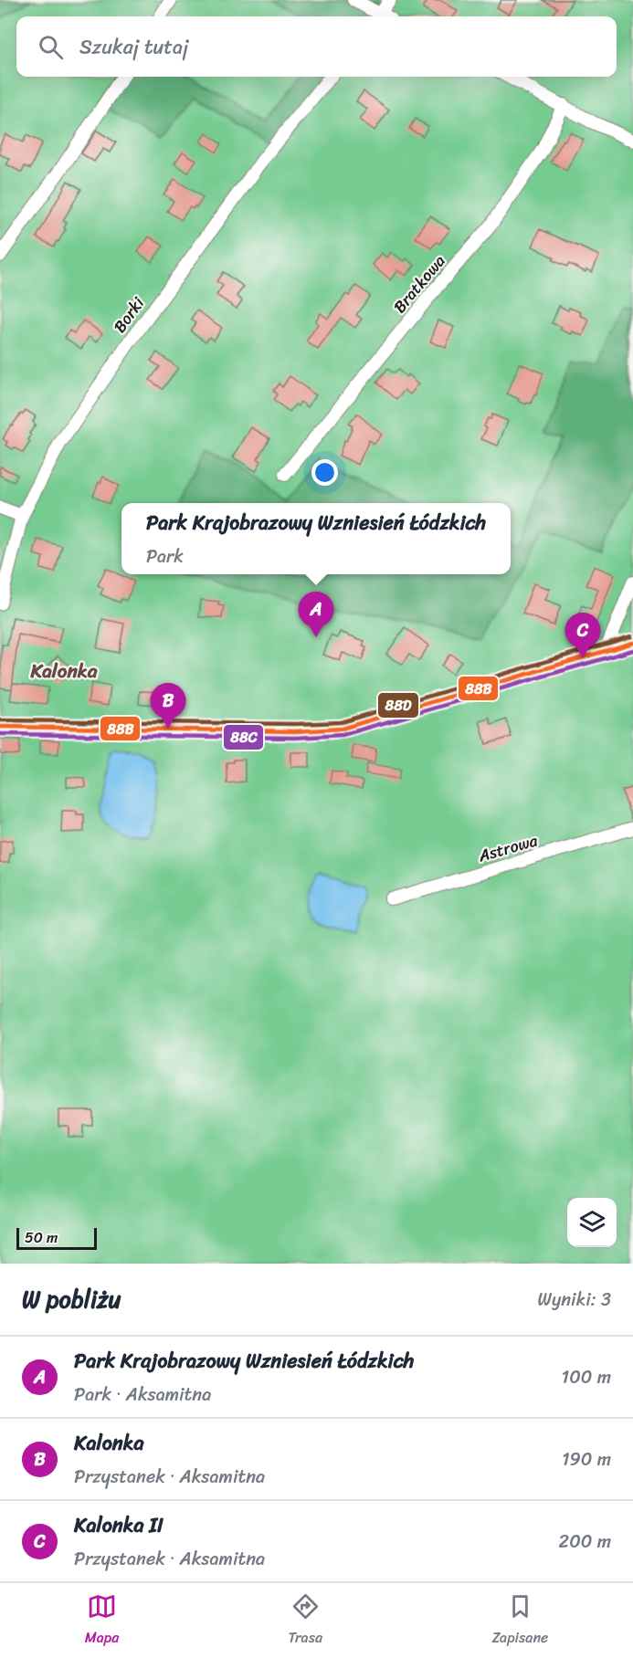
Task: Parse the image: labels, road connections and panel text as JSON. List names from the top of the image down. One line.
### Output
{"streets":{"street":["Bratkowa","Borki","Astrowa"]},"districts":["Kalonka"],"lines":["transit line 88D","transit line 88B","transit line 88C"],"scale_bar":"50 m","page":{"search":"Szukaj tutaj","popup":["Park Krajobrazowy Wzniesień Łódzkich","Park"],"pins":["A","C","B"],"scale":"50 m","heading":["W pobliżu","Wyniki: 3"],"list":[{"mark":"A","name":"Park Krajobrazowy Wzniesień Łódzkich","note":"Park · Aksamitna","value":"100 m"},{"mark":"B","name":"Kalonka","note":"Przystanek · Aksamitna","value":"190 m"},{"mark":"C","name":"Kalonka II","note":"Przystanek · Aksamitna","value":"200 m"}],"nav":["Mapa","Trasa","Zapisane"]}}
